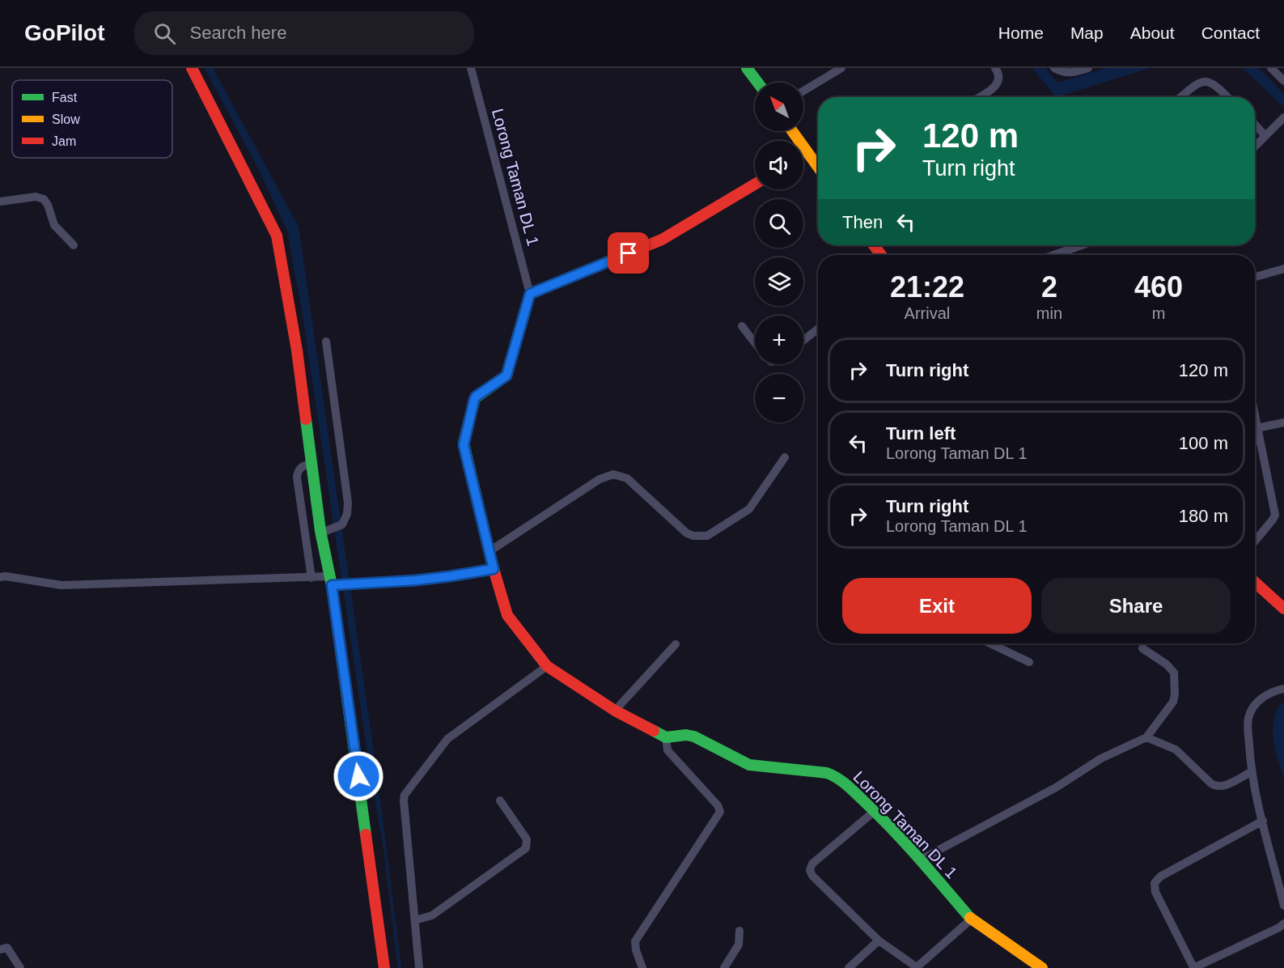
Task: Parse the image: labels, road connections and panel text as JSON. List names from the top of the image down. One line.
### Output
{"streets":{"street":["Lorong Taman DL 1"]},"legend":["Fast","Slow","Jam"],"north":"top left","page":{"header":"GoPilot","search":"Search here","nav":["Home","Map","About","Contact"],"map_buttons":["+","−"],"turn":["120 m","Turn right"],"then":"Then","eta":["21:22","Arrival","2","min","460","m"],"list":[{"name":"Turn right","value":"120 m"},{"name":"Turn left","note":"Lorong Taman DL 1","value":"100 m"},{"name":"Turn right","note":"Lorong Taman DL 1","value":"180 m"}],"buttons":["Exit","Share"]}}
